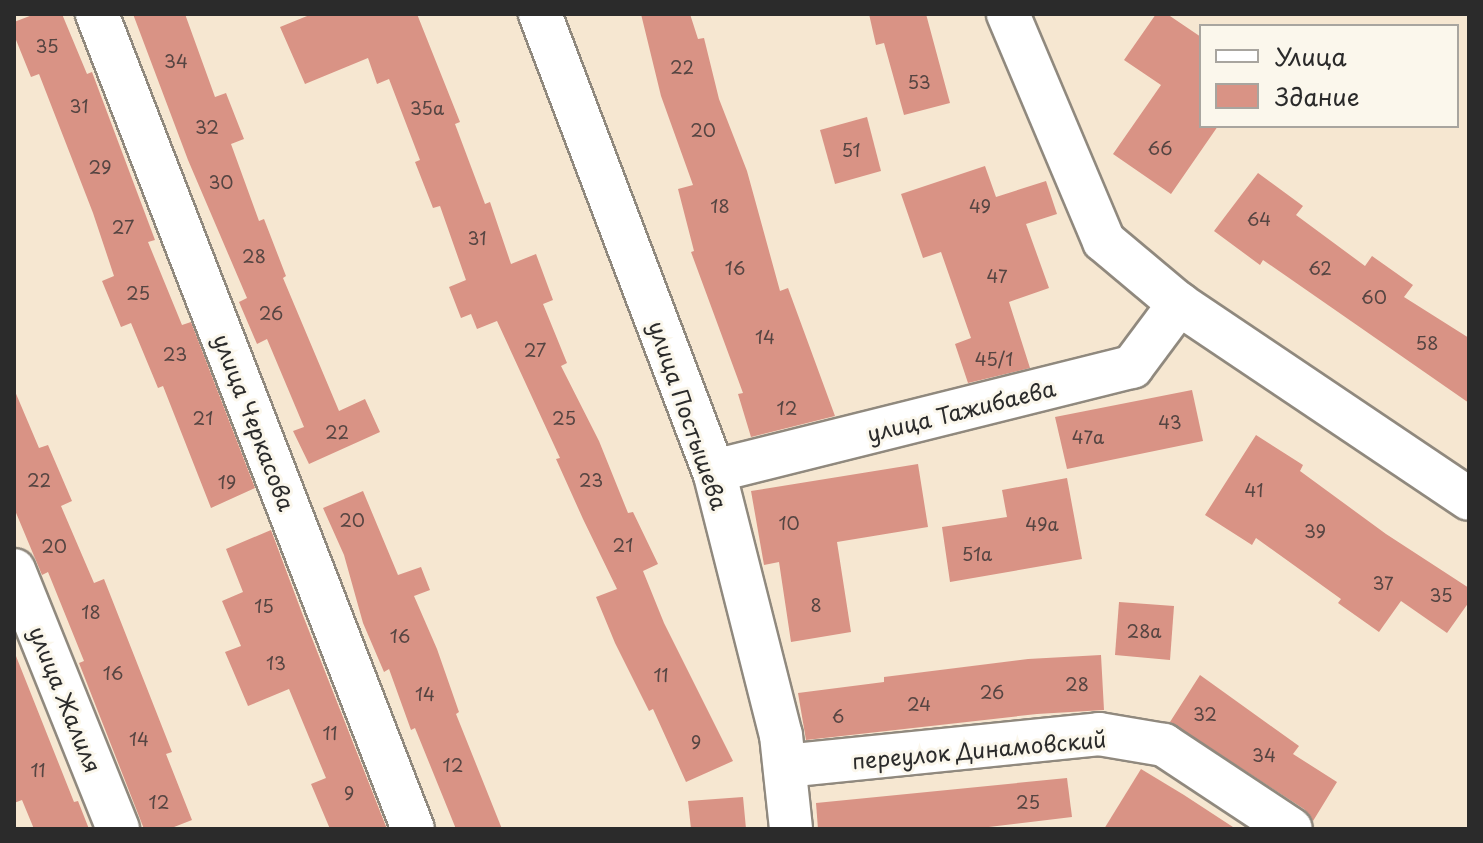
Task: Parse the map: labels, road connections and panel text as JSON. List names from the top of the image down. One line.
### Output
{"streets":{"street":["улица Тажибаева","улица Постышева","улица Черкасова","улица Жалиля","переулок Динамовский"]},"crossings":[["улица Тажибаева","улица Постышева"],["улица Постышева","переулок Динамовский"]],"house_numbers":["35","34","22","53","31","35а","32","20","66","51","29","30","18","49","64","27","31","28","16","62","47","25","60","26","14","58","27","23","45/1","12","21","25","43","22","47а","22","23","19","41","20","10","49а","39","21","20","51а","37","35","8","15","18","28а","16","13","16","11","28","26","14","24","32","6","11","14","9","34","12","11","9","12","25"],"legend":["Улица","Здание"]}
